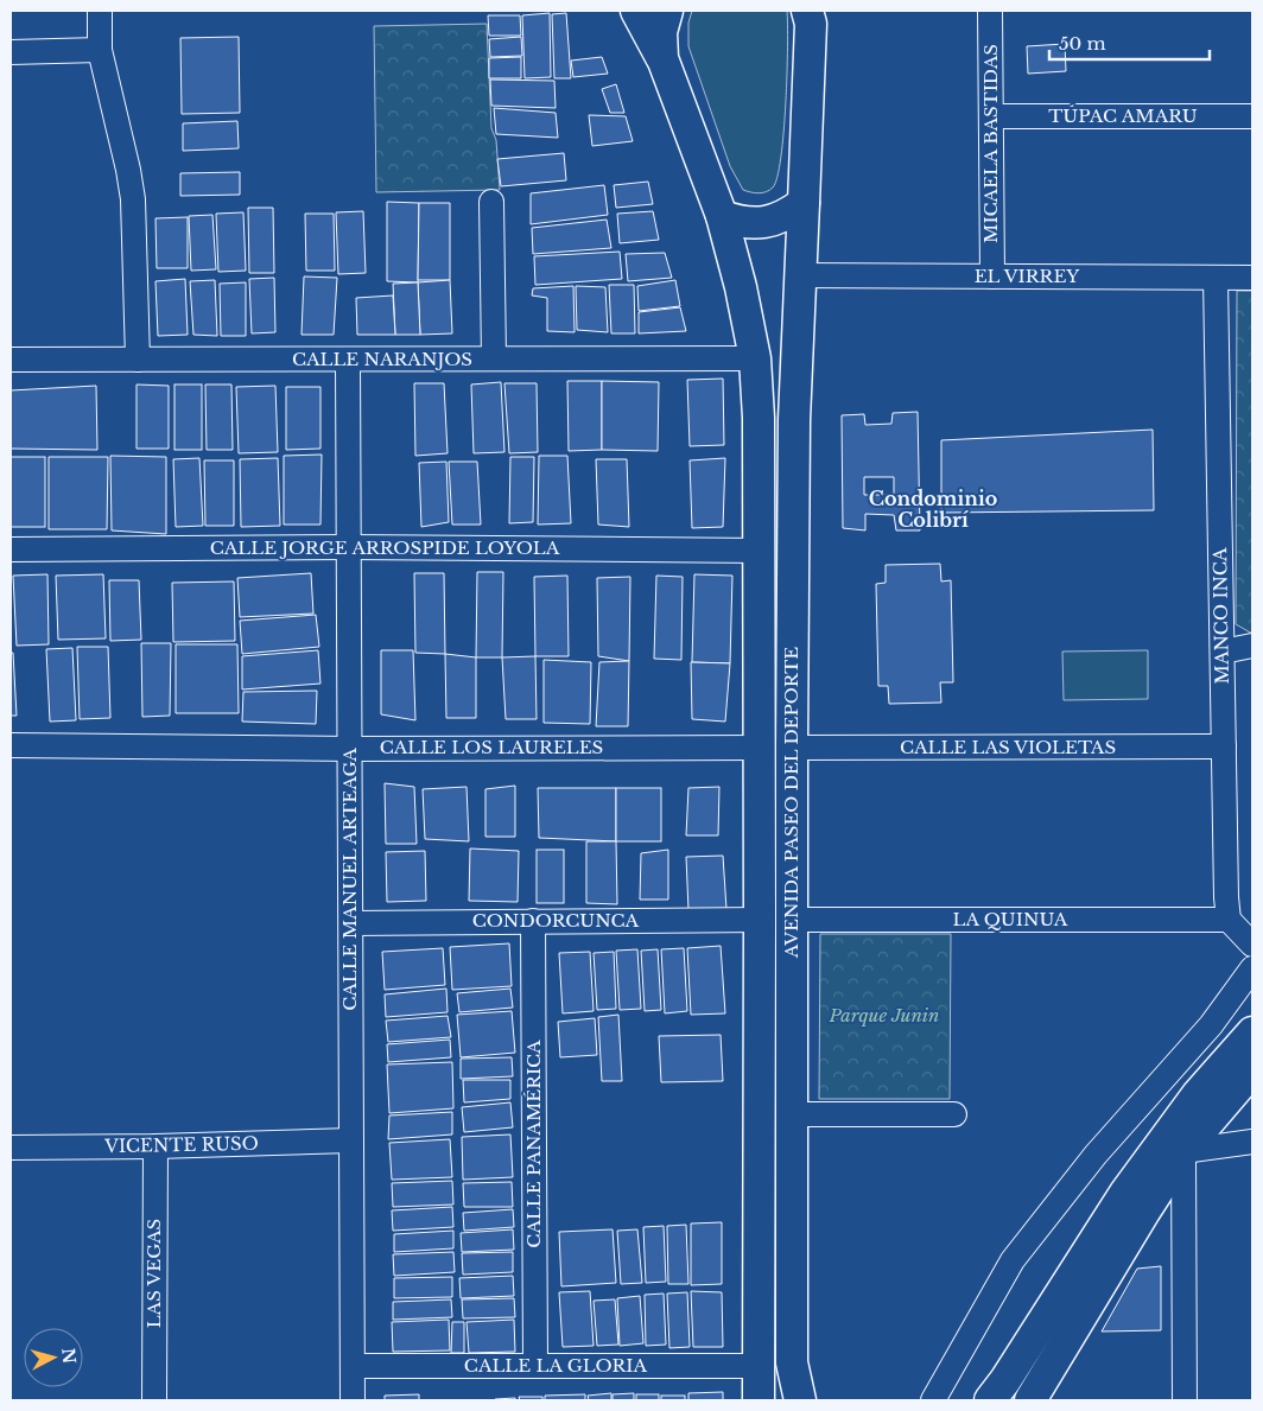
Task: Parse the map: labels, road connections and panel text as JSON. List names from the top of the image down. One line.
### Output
{"streets":{"main road":["AVENIDA PASEO DEL DEPORTE"],"street":["TÚPAC AMARU","MICAELA BASTIDAS","EL VIRREY","CALLE NARANJOS","CALLE JORGE ARROSPIDE LOYOLA","MANCO INCA","CALLE LOS LAURELES","CALLE LAS VIOLETAS","CALLE MANUEL ARTEAGA","LA QUINUA","CONDORCUNCA","CALLE PANAMÉRICA","VICENTE RUSO","LAS VEGAS","CALLE LA GLORIA"]},"crossings":[["TÚPAC AMARU","MICAELA BASTIDAS"],["MICAELA BASTIDAS","EL VIRREY"],["EL VIRREY","MANCO INCA"],["EL VIRREY","AVENIDA PASEO DEL DEPORTE"],["CALLE NARANJOS","AVENIDA PASEO DEL DEPORTE"],["CALLE NARANJOS","CALLE MANUEL ARTEAGA"],["CALLE JORGE ARROSPIDE LOYOLA","AVENIDA PASEO DEL DEPORTE"],["CALLE JORGE ARROSPIDE LOYOLA","CALLE MANUEL ARTEAGA"],["MANCO INCA","CALLE LAS VIOLETAS"],["MANCO INCA","LA QUINUA"],["CALLE LOS LAURELES","AVENIDA PASEO DEL DEPORTE"],["CALLE LOS LAURELES","CALLE MANUEL ARTEAGA"],["CALLE LAS VIOLETAS","AVENIDA PASEO DEL DEPORTE"],["AVENIDA PASEO DEL DEPORTE","LA QUINUA"],["AVENIDA PASEO DEL DEPORTE","CONDORCUNCA"],["AVENIDA PASEO DEL DEPORTE","CALLE LA GLORIA"],["CALLE MANUEL ARTEAGA","CONDORCUNCA"],["CALLE MANUEL ARTEAGA","VICENTE RUSO"],["CALLE MANUEL ARTEAGA","CALLE LA GLORIA"],["CONDORCUNCA","CALLE PANAMÉRICA"],["CALLE PANAMÉRICA","CALLE LA GLORIA"],["VICENTE RUSO","LAS VEGAS"]],"districts":["Condominio Colibrí"],"parks":["Parque Junin"],"scale_bar":"50 m","north":"right"}
